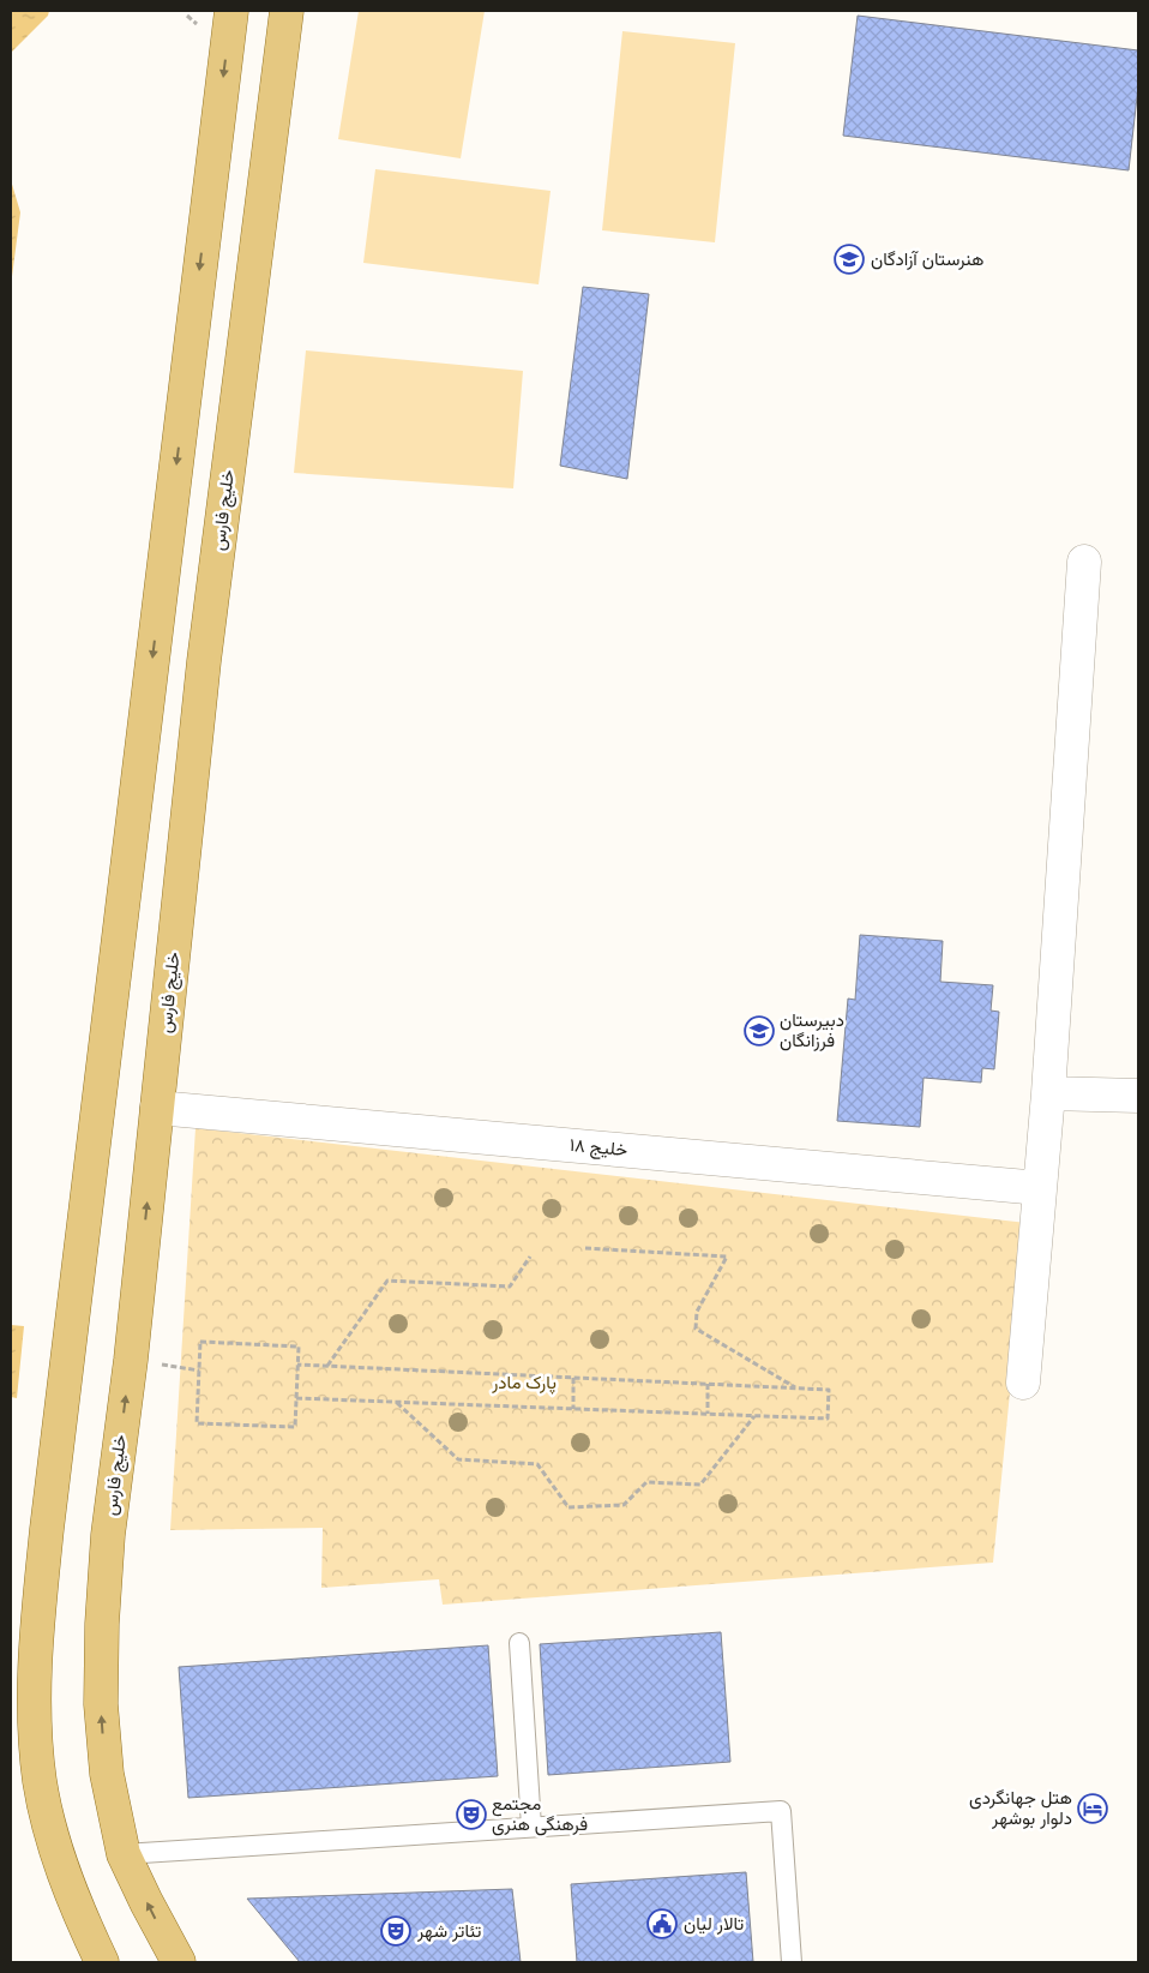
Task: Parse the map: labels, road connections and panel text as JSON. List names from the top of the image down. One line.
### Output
{"streets":{"main road":["خلیج فارس"],"street":["خلیج ۱۸"]},"crossings":[["خلیج فارس","خلیج ۱۸"]],"parks":["پارک مادر"],"places":{"school or university":["هنرستان آزادگان","دبیرستان فرزانگان"],"hotel":["هتل جهانگردی دلوار بوشهر"],"theatre":["مجتمع فرهنگی هنری","تئاتر شهر"],"public building":["تالار لیان"]}}
